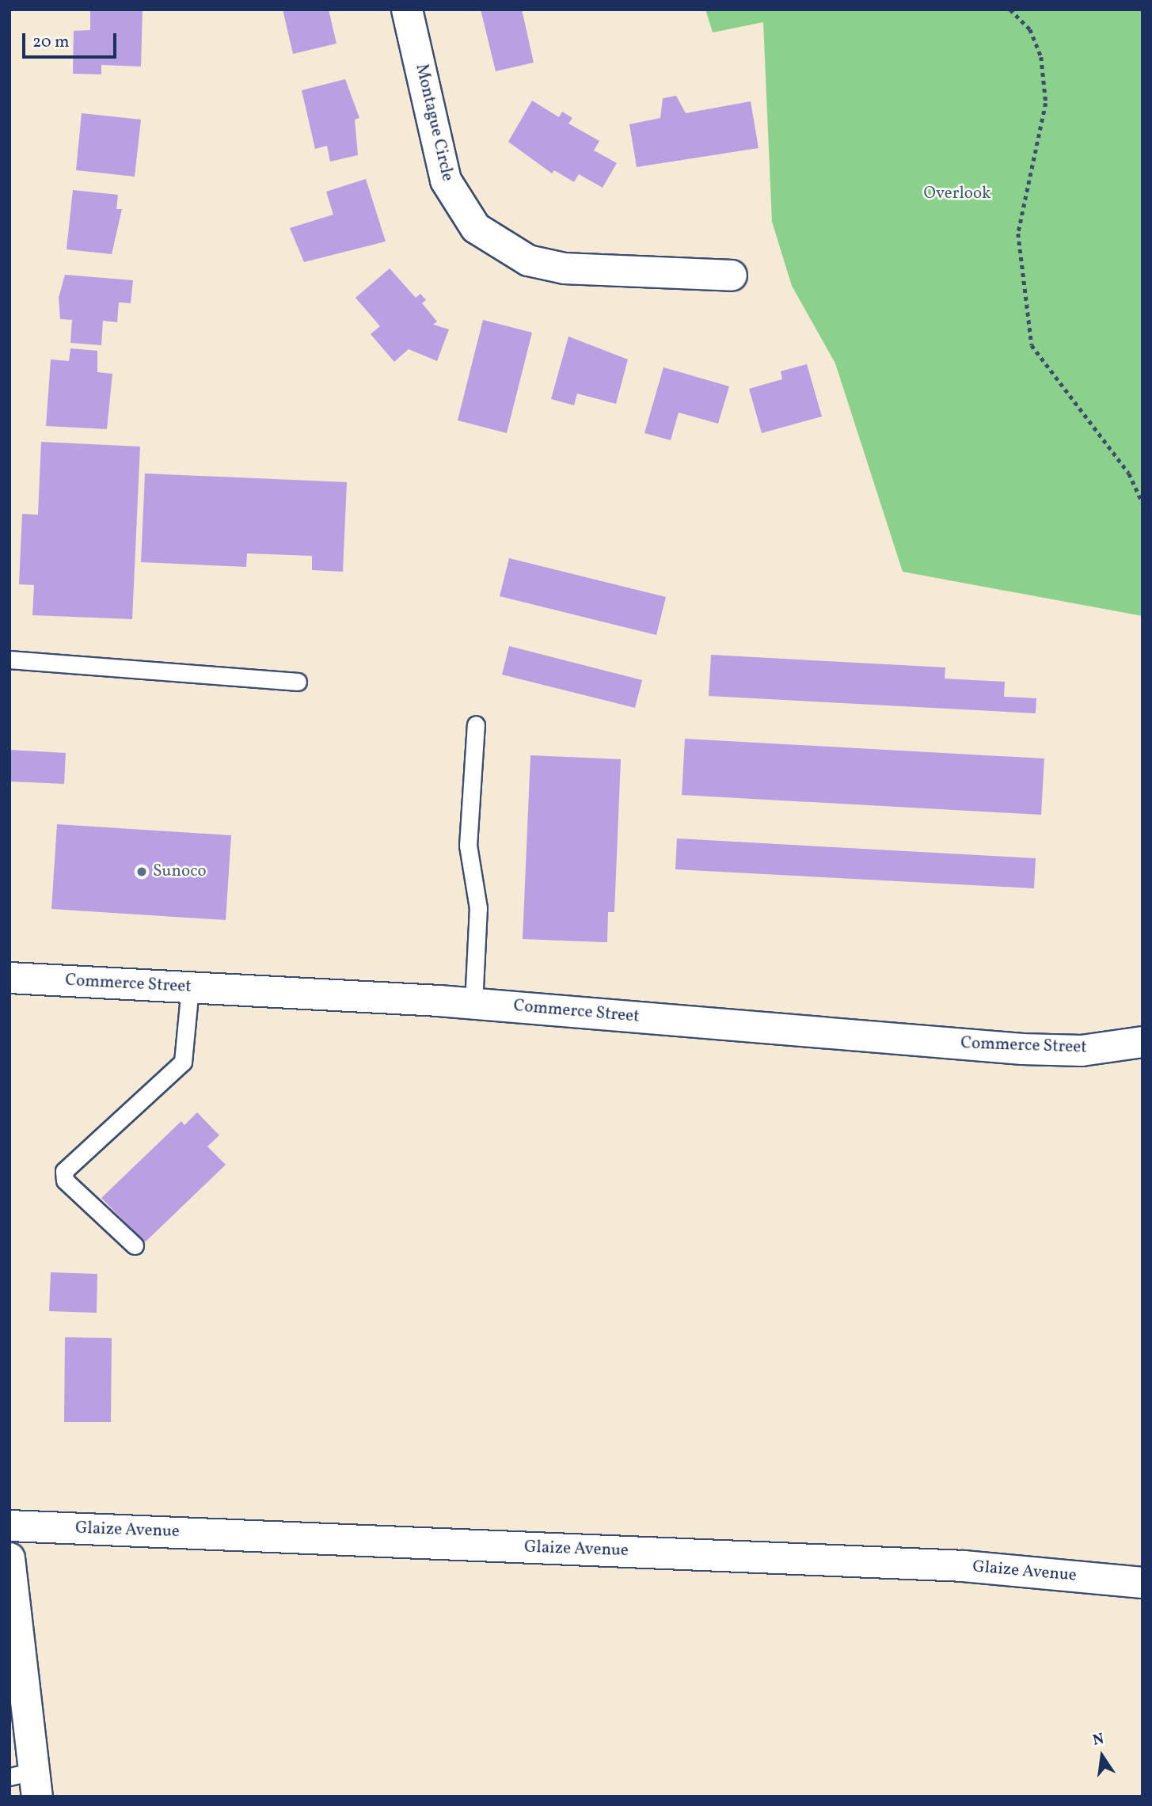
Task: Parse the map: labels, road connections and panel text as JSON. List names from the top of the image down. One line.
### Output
{"streets":{"street":["Montague Circle","Commerce Street","Glaize Avenue"]},"parks":["Overlook"],"places":["Sunoco"],"scale_bar":"20 m","north":"top"}
